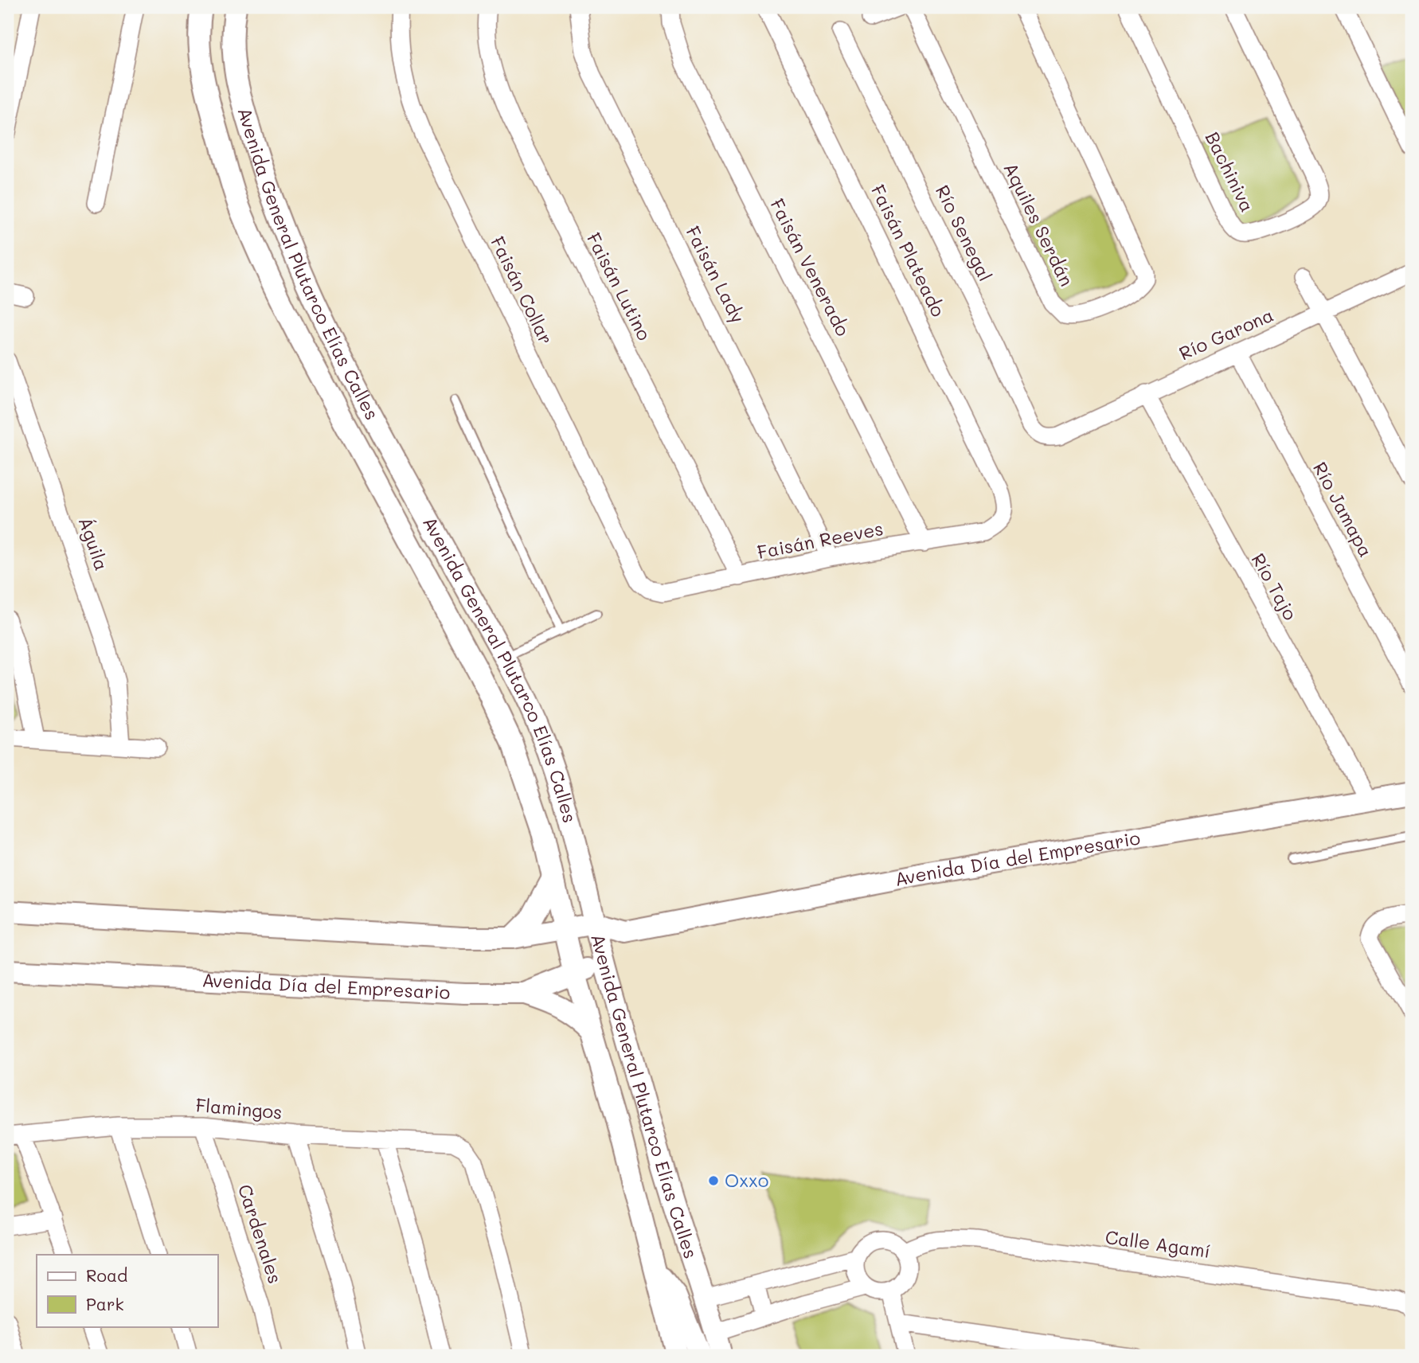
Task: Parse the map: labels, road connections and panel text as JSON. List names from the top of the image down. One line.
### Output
{"streets":{"street":["Bachiniva","Aquiles Serdán","Río Senegal","Faisán Plateado","Avenida General Plutarco Elías Calles","Faisán Venerado","Faisán Lady","Faisán Lutino","Faisán Collar","Río Garona","Río Jamapa","Faisán Reeves","Águila","Río Tajo","Avenida Día del Empresario","Flamingos","Cardenales","Calle Agamí"]},"crossings":[["Río Senegal","Río Garona"],["Faisán Plateado","Faisán Reeves"],["Avenida General Plutarco Elías Calles","Avenida Día del Empresario"],["Faisán Venerado","Faisán Reeves"],["Faisán Lady","Faisán Reeves"],["Faisán Lutino","Faisán Reeves"],["Faisán Collar","Faisán Reeves"],["Río Garona","Río Jamapa"],["Río Garona","Río Tajo"],["Río Tajo","Avenida Día del Empresario"],["Flamingos","Cardenales"]],"places":["Oxxo"],"legend":["Road","Park"]}
